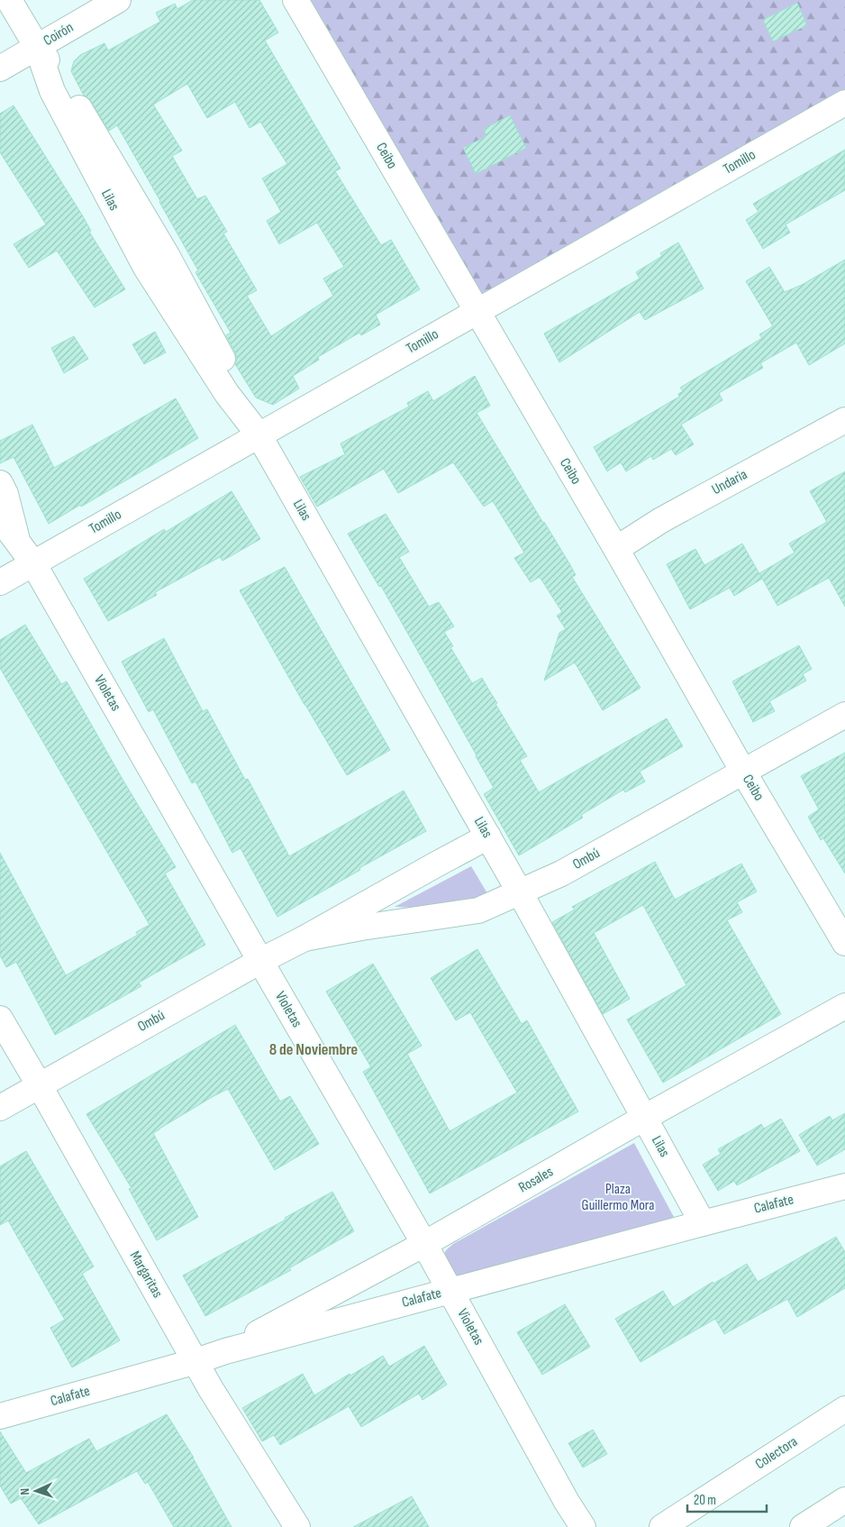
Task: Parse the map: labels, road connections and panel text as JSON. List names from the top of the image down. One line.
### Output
{"streets":{"street":["Coirón","Ceibo","Tomillo","Lilas","Undaria","Violetas","Ombú","Rosales","Calafate","Margaritas","Colectora"]},"crossings":[["Coirón","Lilas"],["Ceibo","Tomillo"],["Ceibo","Undaria"],["Ceibo","Ombú"],["Tomillo","Lilas"],["Tomillo","Violetas"],["Lilas","Ombú"],["Lilas","Rosales"],["Lilas","Calafate"],["Violetas","Ombú"],["Violetas","Rosales"],["Violetas","Calafate"],["Ombú","Margaritas"],["Rosales","Calafate"],["Calafate","Margaritas"]],"districts":["8 de Noviembre"],"parks":["Plaza Guillermo Mora"],"scale_bar":"20 m","north":"left"}
